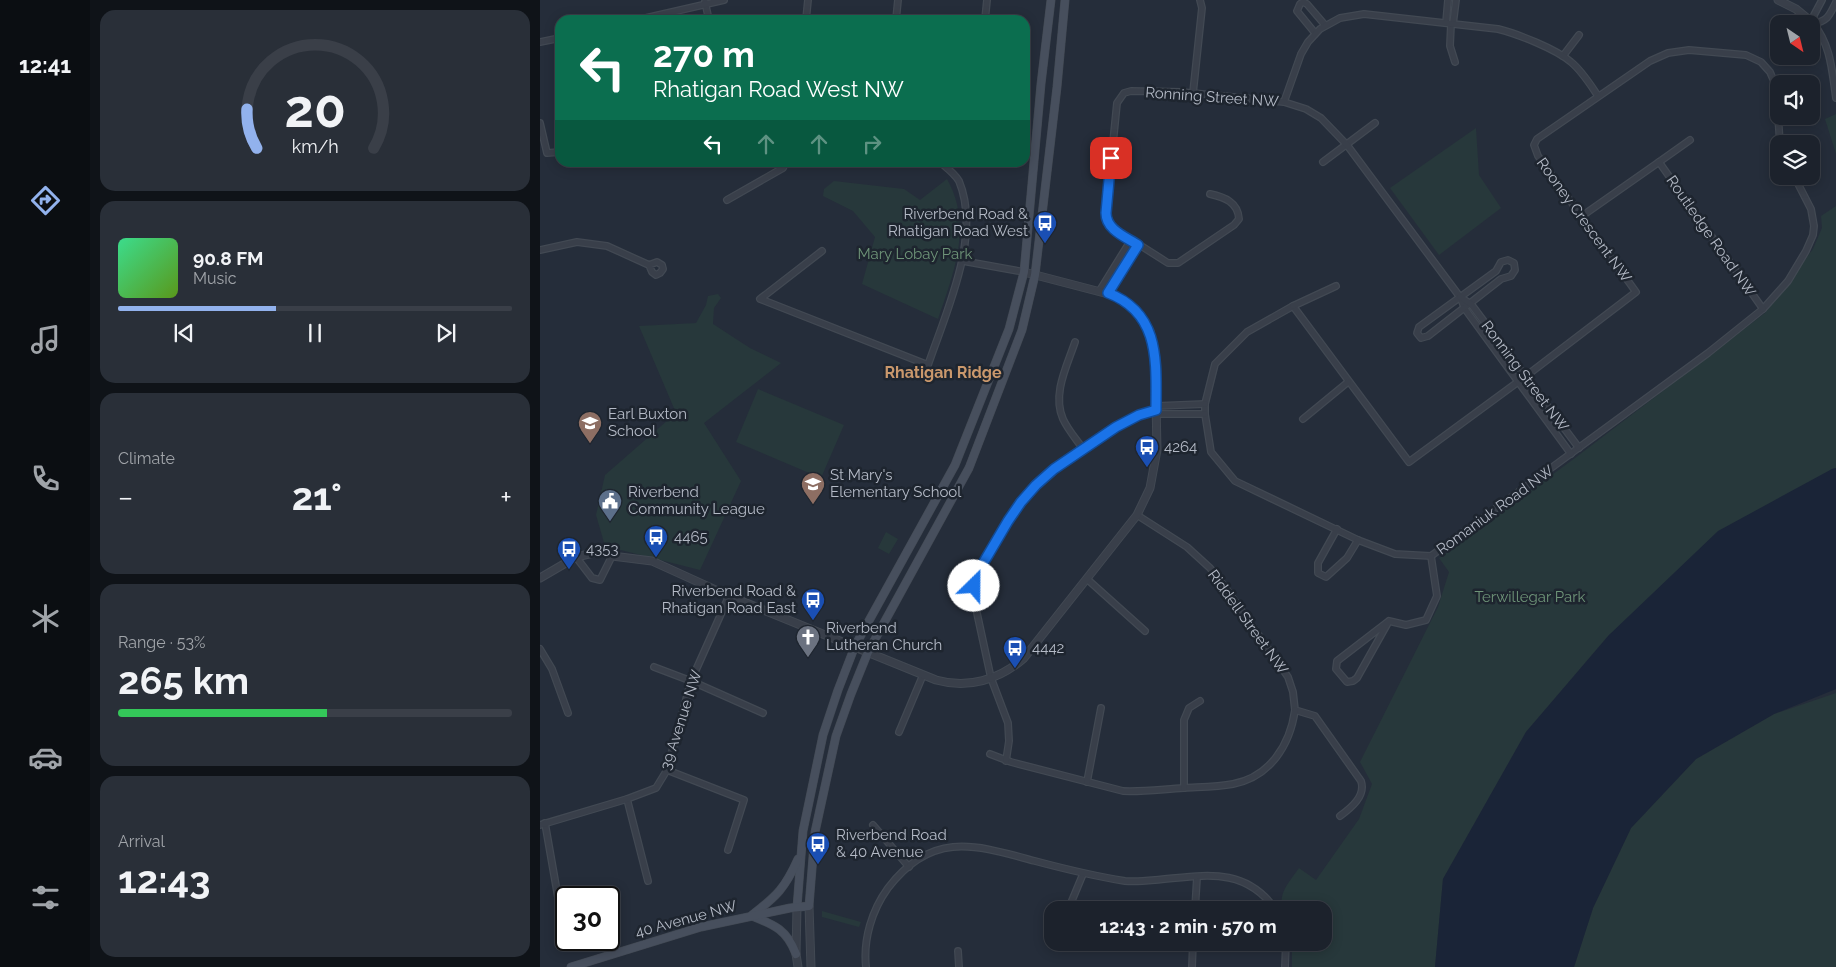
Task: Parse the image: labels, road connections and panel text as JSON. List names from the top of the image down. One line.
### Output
{"streets":{"main road":["40 Avenue NW"],"street":["Ronning Street NW","Rooney Crescent NW","Routledge Road NW","Romaniuk Road NW","Riddell Street NW","39 Avenue NW"]},"crossings":[["Ronning Street NW","Rooney Crescent NW"],["Ronning Street NW","Romaniuk Road NW"],["Rooney Crescent NW","Routledge Road NW"]],"districts":["Rhatigan Ridge"],"parks":["Mary Lobay Park","Terwillegar Park"],"places":{"bus stop":["Riverbend Road & Rhatigan Road West","4264","4465","4353","Riverbend Road & Rhatigan Road East","4442","Riverbend Road & 40 Avenue"],"school or university":["Earl Buxton School","St Mary's Elementary School"],"public building":["Riverbend Community League"],"church":["Riverbend Lutheran Church"]},"north":"bottom right","page":{"tabs":"12:41","turn":["270 m","Rhatigan Road West NW"],"song":["90.8 FM","Music"],"tile":["Climate",["Range · 53%","265 km"],["Arrival","12:43"]],"heat":["−","21°","+"],"limit":"30","trip":"12:43 · 2 min · 570 m","gauge":["20","km/h"]}}
